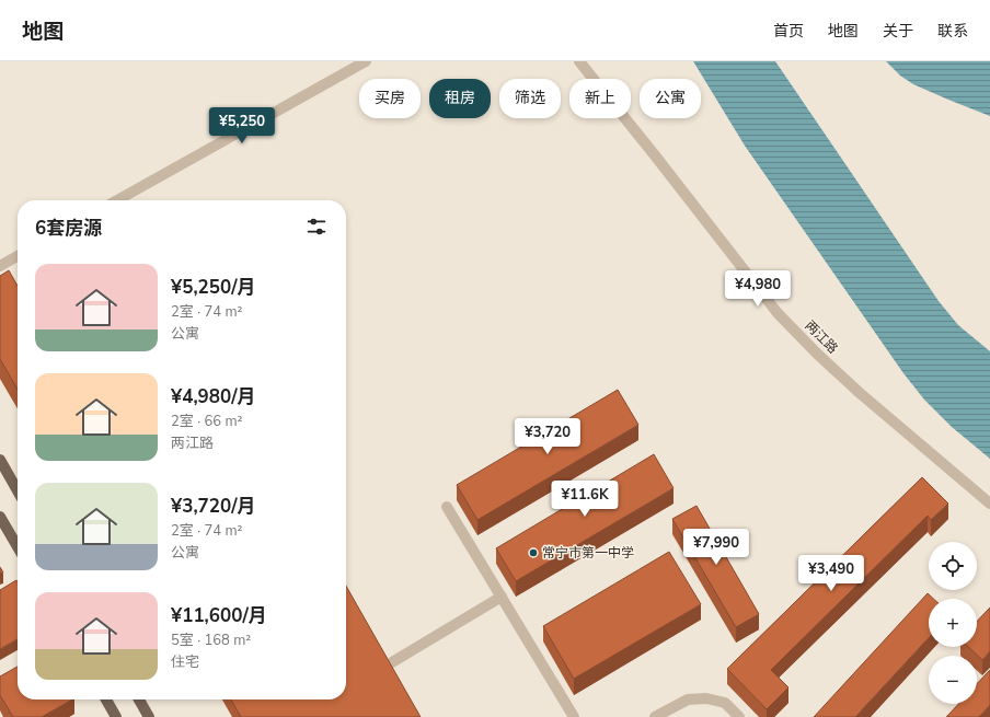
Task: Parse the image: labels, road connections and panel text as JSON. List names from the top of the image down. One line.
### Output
{"streets":{"street":["两江路"]},"places":["常宁市第一中学"],"page":{"header":"地图","nav":["首页","地图","关于","联系"],"chip":["买房","租房","筛选","新上","公寓"],"price":["¥5,250","¥4,980","¥3,720","¥11.6K","¥7,990","¥3,490"],"heading":"6套房源","list":[{"name":"¥5,250/月","note":"2室 · 74 m² · 公寓"},{"name":"¥4,980/月","note":"2室 · 66 m² · 两江路"},{"name":"¥3,720/月","note":"2室 · 74 m² · 公寓"},{"name":"¥11,600/月","note":"5室 · 168 m² · 住宅"}],"map_buttons":["+","−"]}}
